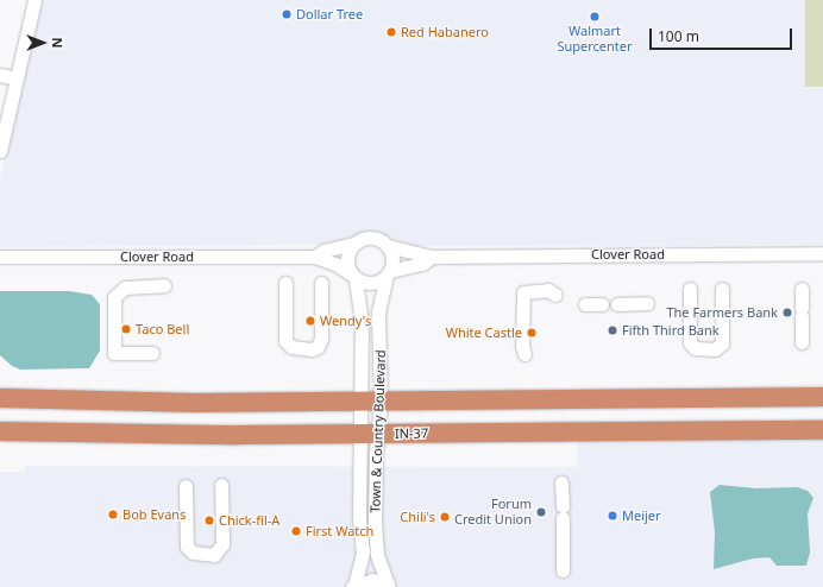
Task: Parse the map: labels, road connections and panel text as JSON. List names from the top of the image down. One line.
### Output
{"streets":{"highway":["IN-37"],"street":["Clover Road","Town & Country Boulevard"]},"crossings":[["Clover Road","Town & Country Boulevard"],["Town & Country Boulevard","IN-37"]],"places":["Dollar Tree","Walmart Supercenter","Red Habanero","The Farmers Bank","Wendy's","Taco Bell","Fifth Third Bank","White Castle","Forum Credit Union","Bob Evans","Meijer","Chili's","Chick-fil-A","First Watch"],"scale_bar":"100 m","north":"right"}
